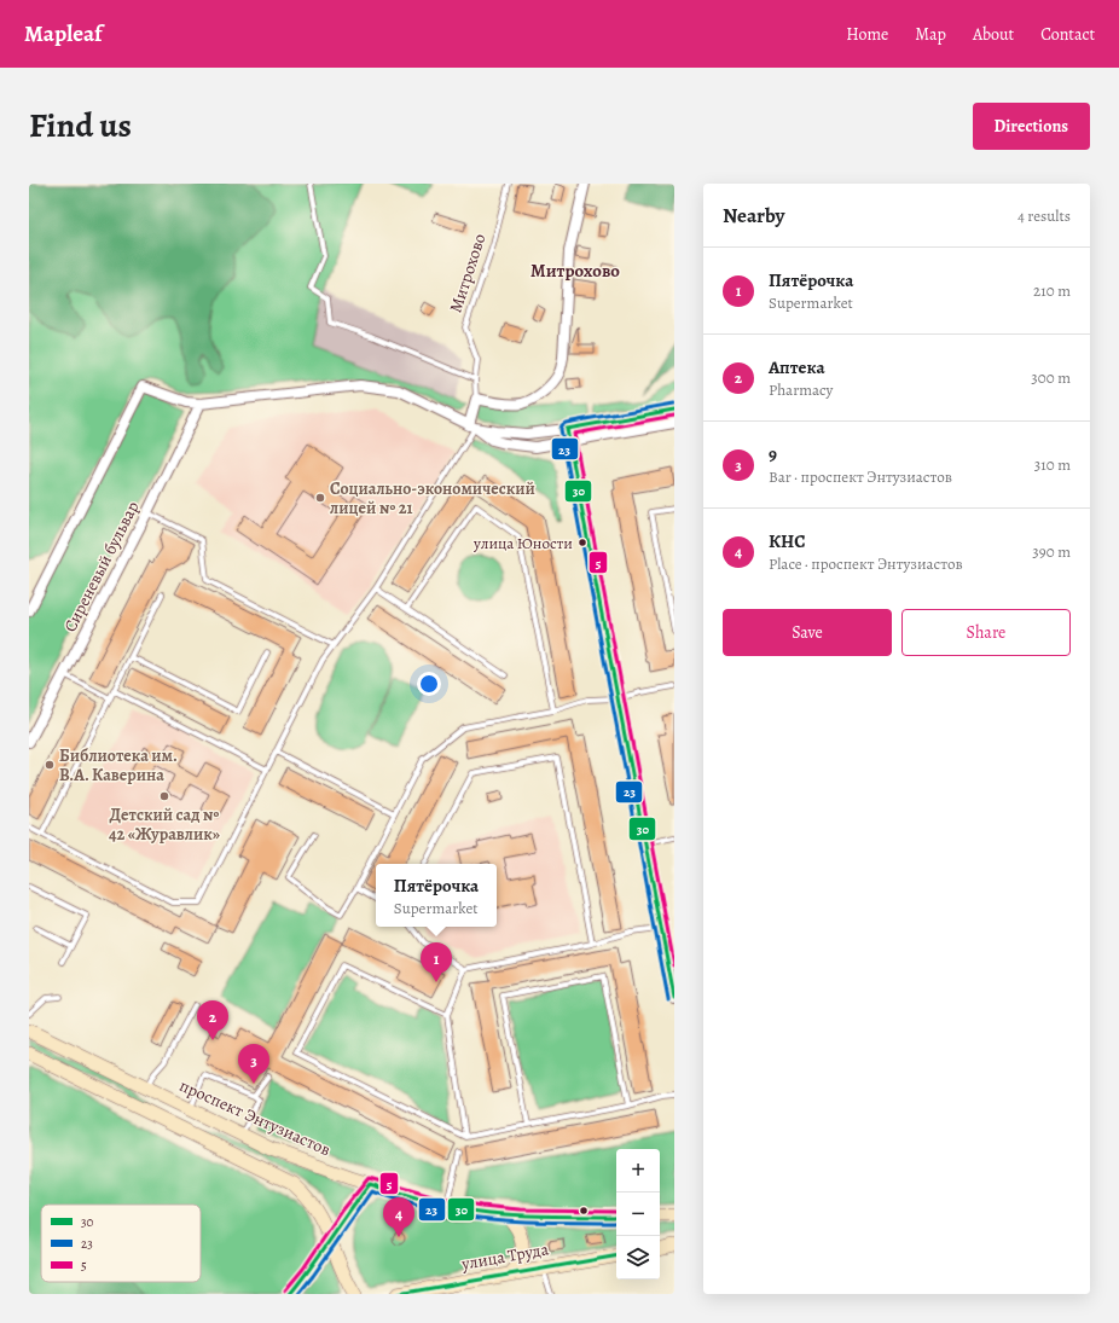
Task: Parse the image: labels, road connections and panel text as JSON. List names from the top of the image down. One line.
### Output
{"streets":{"main road":["проспект Энтузиастов","улица Труда"],"street":["Митрохово","Сиреневый бульвар"]},"districts":["Митрохово"],"places":["Социально-экономический лицей № 21","улица Юности","Библиотека им. В.А. Каверина","Детский сад № 42 «Журавлик»"],"lines":["transit line 23","transit line 30","transit line 5"],"legend":["30","23","5"],"page":{"header":"Mapleaf","nav":["Home","Map","About","Contact"],"title":"Find us","buttons":["Directions",["Save","Share"]],"heading":["Nearby","4 results"],"list":[{"mark":"1","name":"Пятёрочка","note":"Supermarket","value":"210 m"},{"mark":"2","name":"Аптека","note":"Pharmacy","value":"300 m"},{"mark":"3","name":"9","note":"Bar · проспект Энтузиастов","value":"310 m"},{"mark":"4","name":"КНС","note":"Place · проспект Энтузиастов","value":"390 m"}],"popup":["Пятёрочка","Supermarket"],"pins":["1","2","3","4"],"map_buttons":["+","−"]}}
